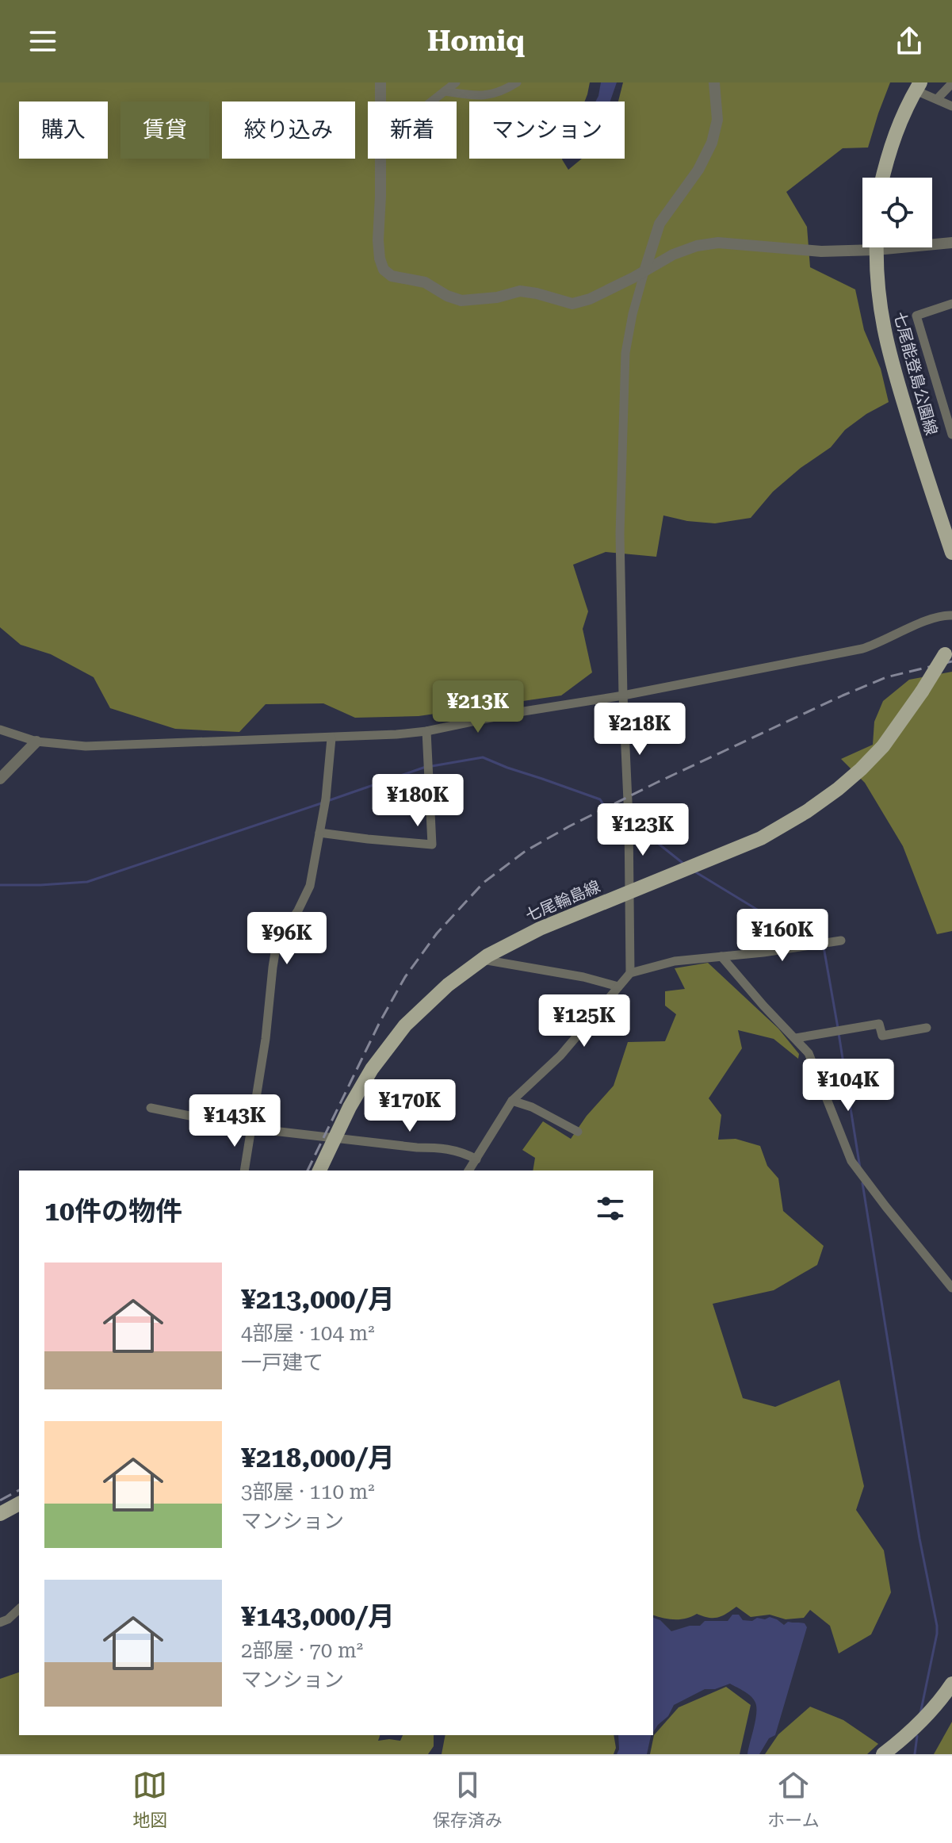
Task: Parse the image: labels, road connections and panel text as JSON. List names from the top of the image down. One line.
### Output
{"streets":{"main road":["七尾能登島公園線","七尾輪島線"]},"page":{"header":"Homiq","chip":["購入","賃貸","絞り込み","新着","マンション"],"price":["¥213K","¥218K","¥180K","¥123K","¥160K","¥96K","¥125K","¥104K","¥170K","¥143K"],"heading":"10件の物件","list":[{"name":"¥213,000/月","note":"4部屋 · 104 m² · 一戸建て"},{"name":"¥218,000/月","note":"3部屋 · 110 m² · マンション"},{"name":"¥143,000/月","note":"2部屋 · 70 m² · マンション"}],"tabs":["地図","保存済み","ホーム"]}}
